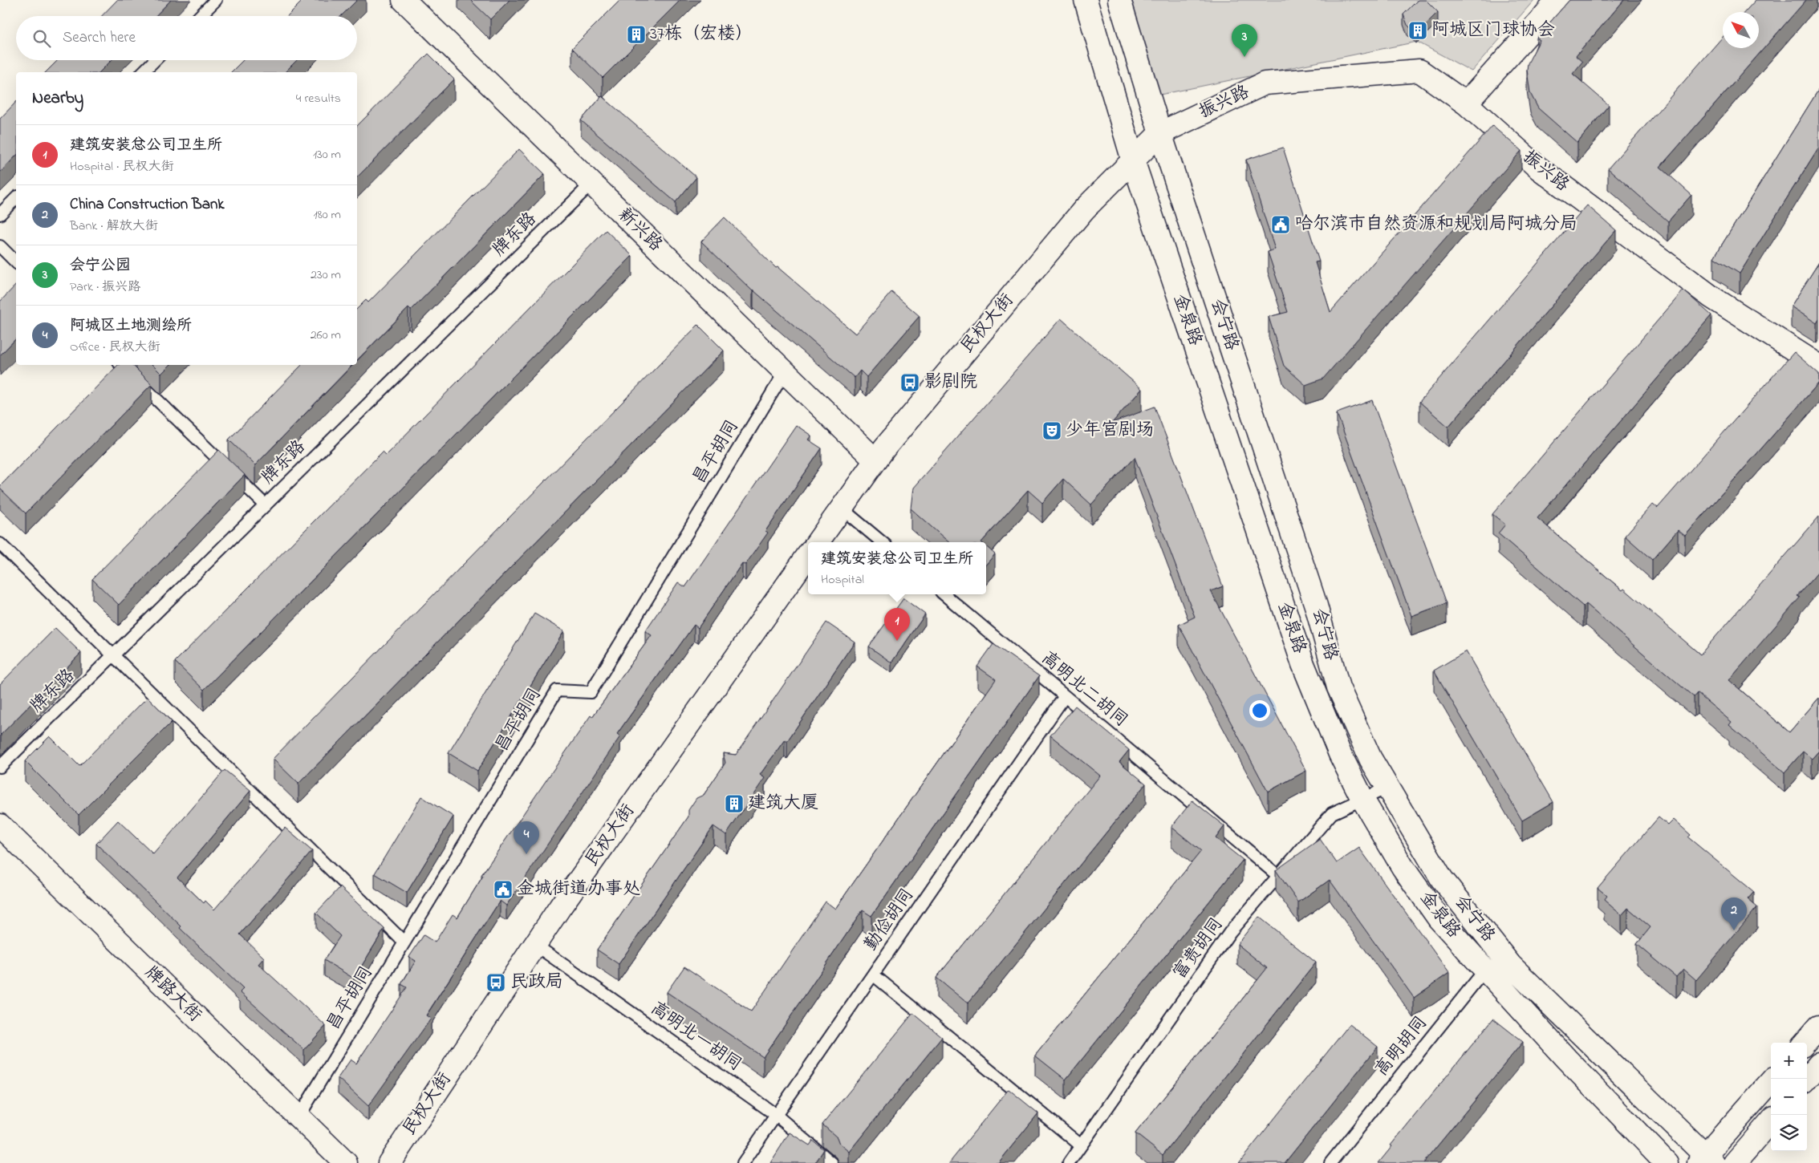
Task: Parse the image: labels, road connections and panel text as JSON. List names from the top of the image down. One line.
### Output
{"streets":{"street":["振兴路","新兴路","金泉路","民权大街","会宁路","牌路大街"],"lane":["牌东路","昌平胡同","高明北二胡同","勤俭胡同","富贵胡同","高明北一胡同","高明胡同"]},"crossings":[["振兴路","民权大街"],["振兴路","会宁路"],["新兴路","牌东路"],["新兴路","民权大街"],["新兴路","昌平胡同"],["金泉路","民权大街"],["金泉路","富贵胡同"],["金泉路","高明胡同"],["民权大街","会宁路"],["民权大街","高明北一胡同"],["会宁路","富贵胡同"],["会宁路","高明胡同"],["昌平胡同","牌路大街"],["高明北二胡同","勤俭胡同"],["高明北二胡同","富贵胡同"],["勤俭胡同","高明北一胡同"]],"places":{"building":["阿城区门球协会","37栋（宏楼）","建筑大厦"],"public building":["哈尔滨市自然资源和规划局阿城分局","金城街道办事处"],"bus stop":["影剧院","民政局"],"theatre":["少年宫剧场"]},"north":"top left","page":{"search":"Search here","pins":["3","1","4","2"],"heading":["Nearby","4 results"],"list":[{"mark":"1","name":"建筑安装总公司卫生所","note":"Hospital · 民权大街","value":"130 m"},{"mark":"2","name":"China Construction Bank","note":"Bank · 解放大街","value":"180 m"},{"mark":"3","name":"会宁公园","note":"Park · 振兴路","value":"230 m"},{"mark":"4","name":"阿城区土地测绘所","note":"Office · 民权大街","value":"260 m"}],"popup":["建筑安装总公司卫生所","Hospital"],"map_buttons":["+","−"]}}
